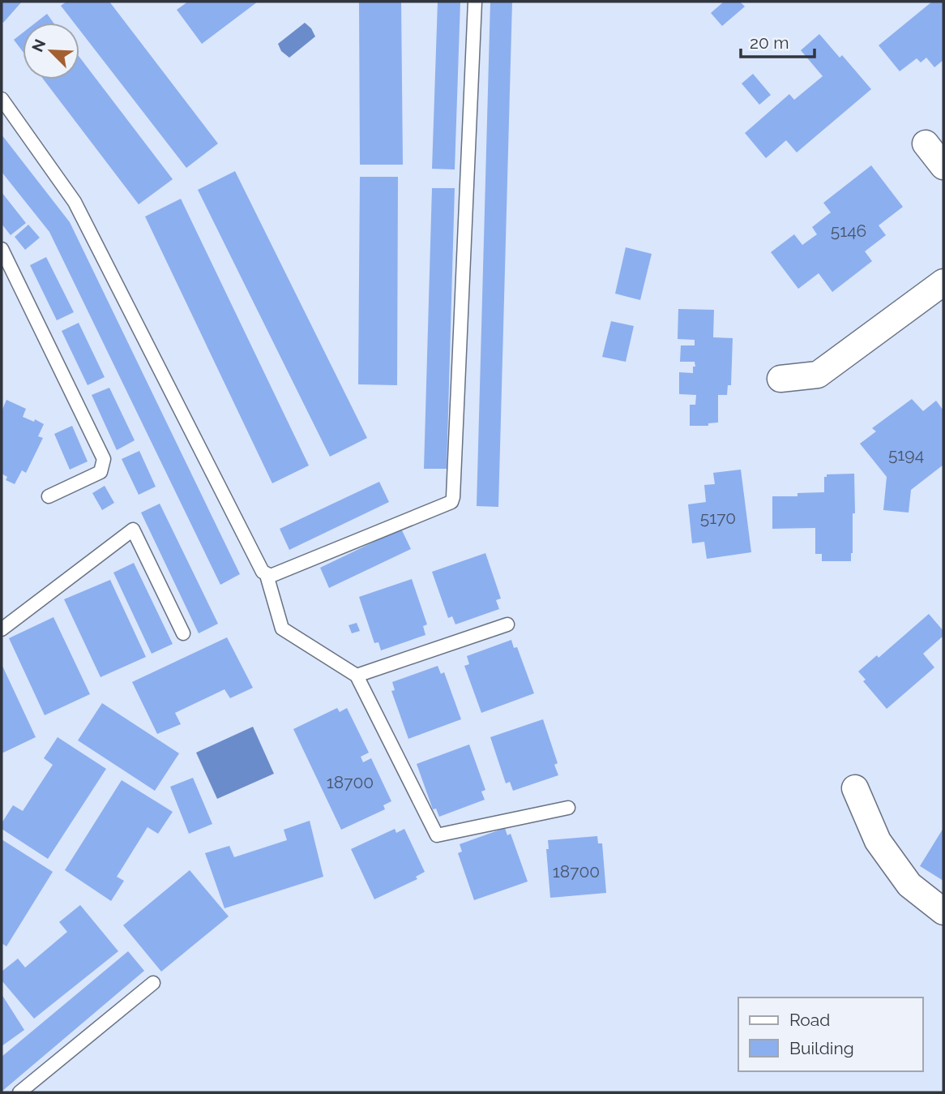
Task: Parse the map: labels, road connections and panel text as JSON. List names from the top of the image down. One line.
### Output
{"house_numbers":["5146","5194","5170","18700","18700"],"legend":["Road","Building"],"scale_bar":"20 m","north":"top left"}
